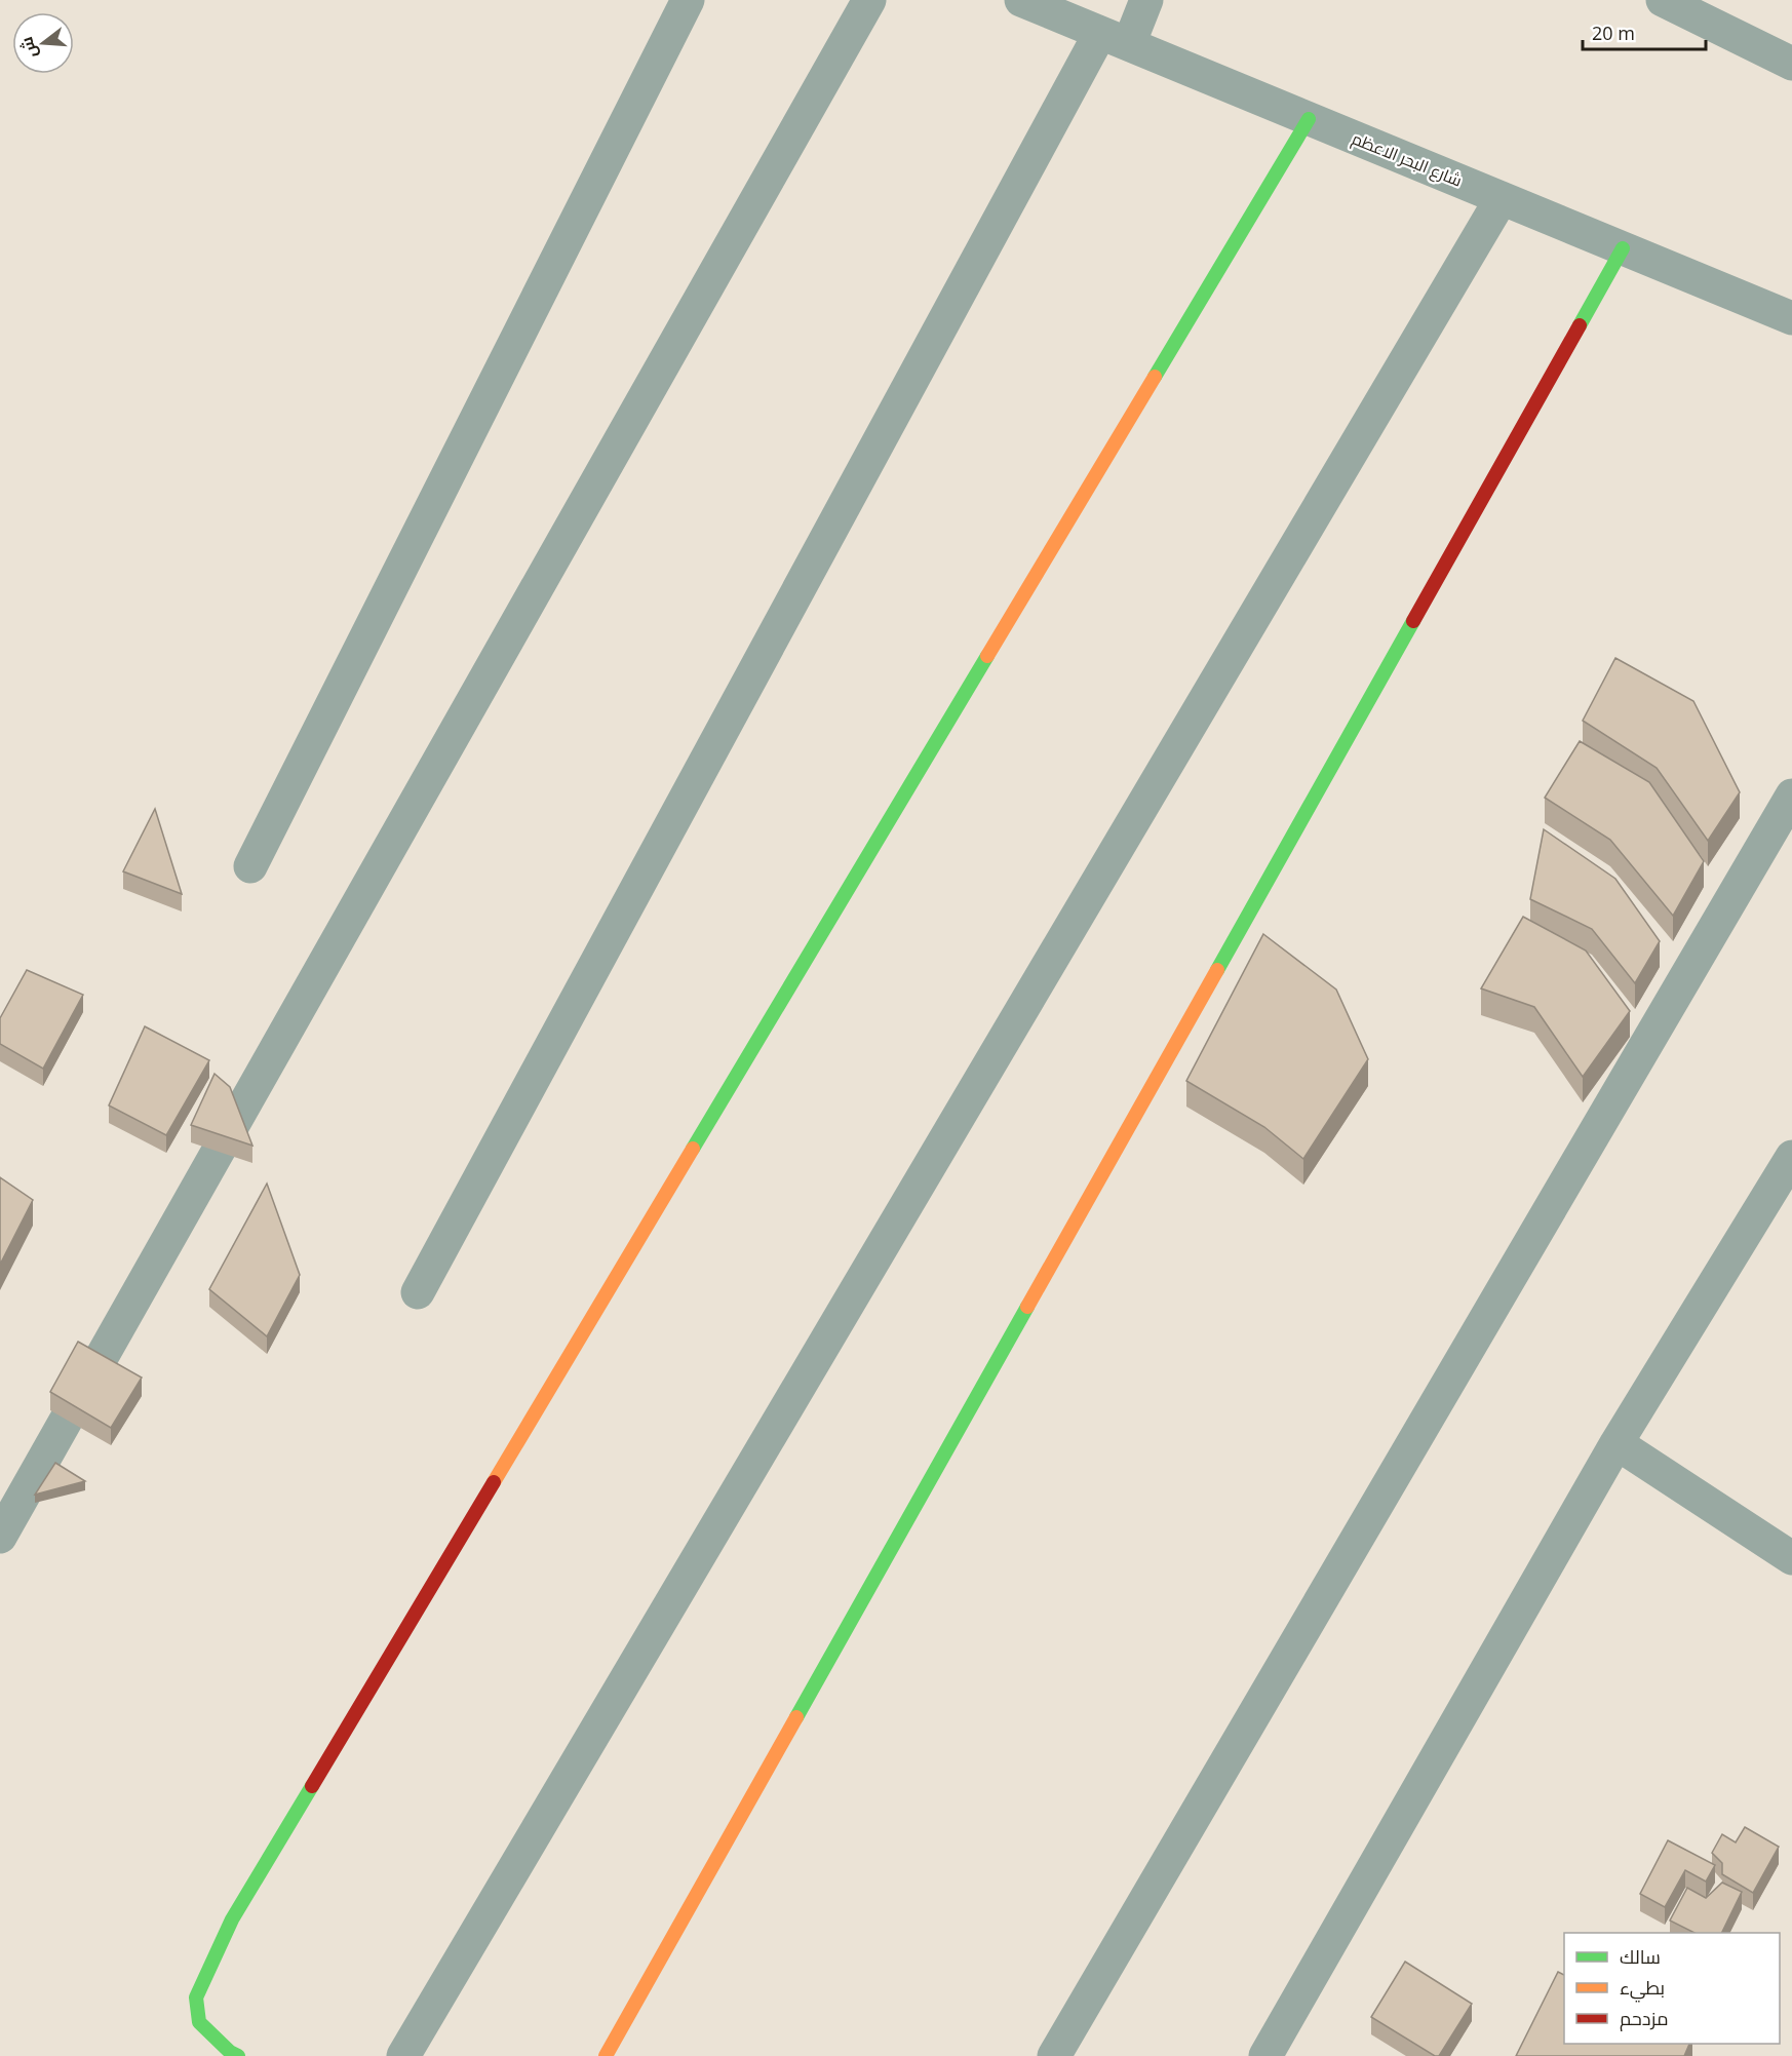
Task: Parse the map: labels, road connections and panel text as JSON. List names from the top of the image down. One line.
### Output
{"streets":{"street":["شارع البحر الاعظم"]},"legend":["سالك","بطيء","مزدحم"],"scale_bar":"20 m","north":"left"}
